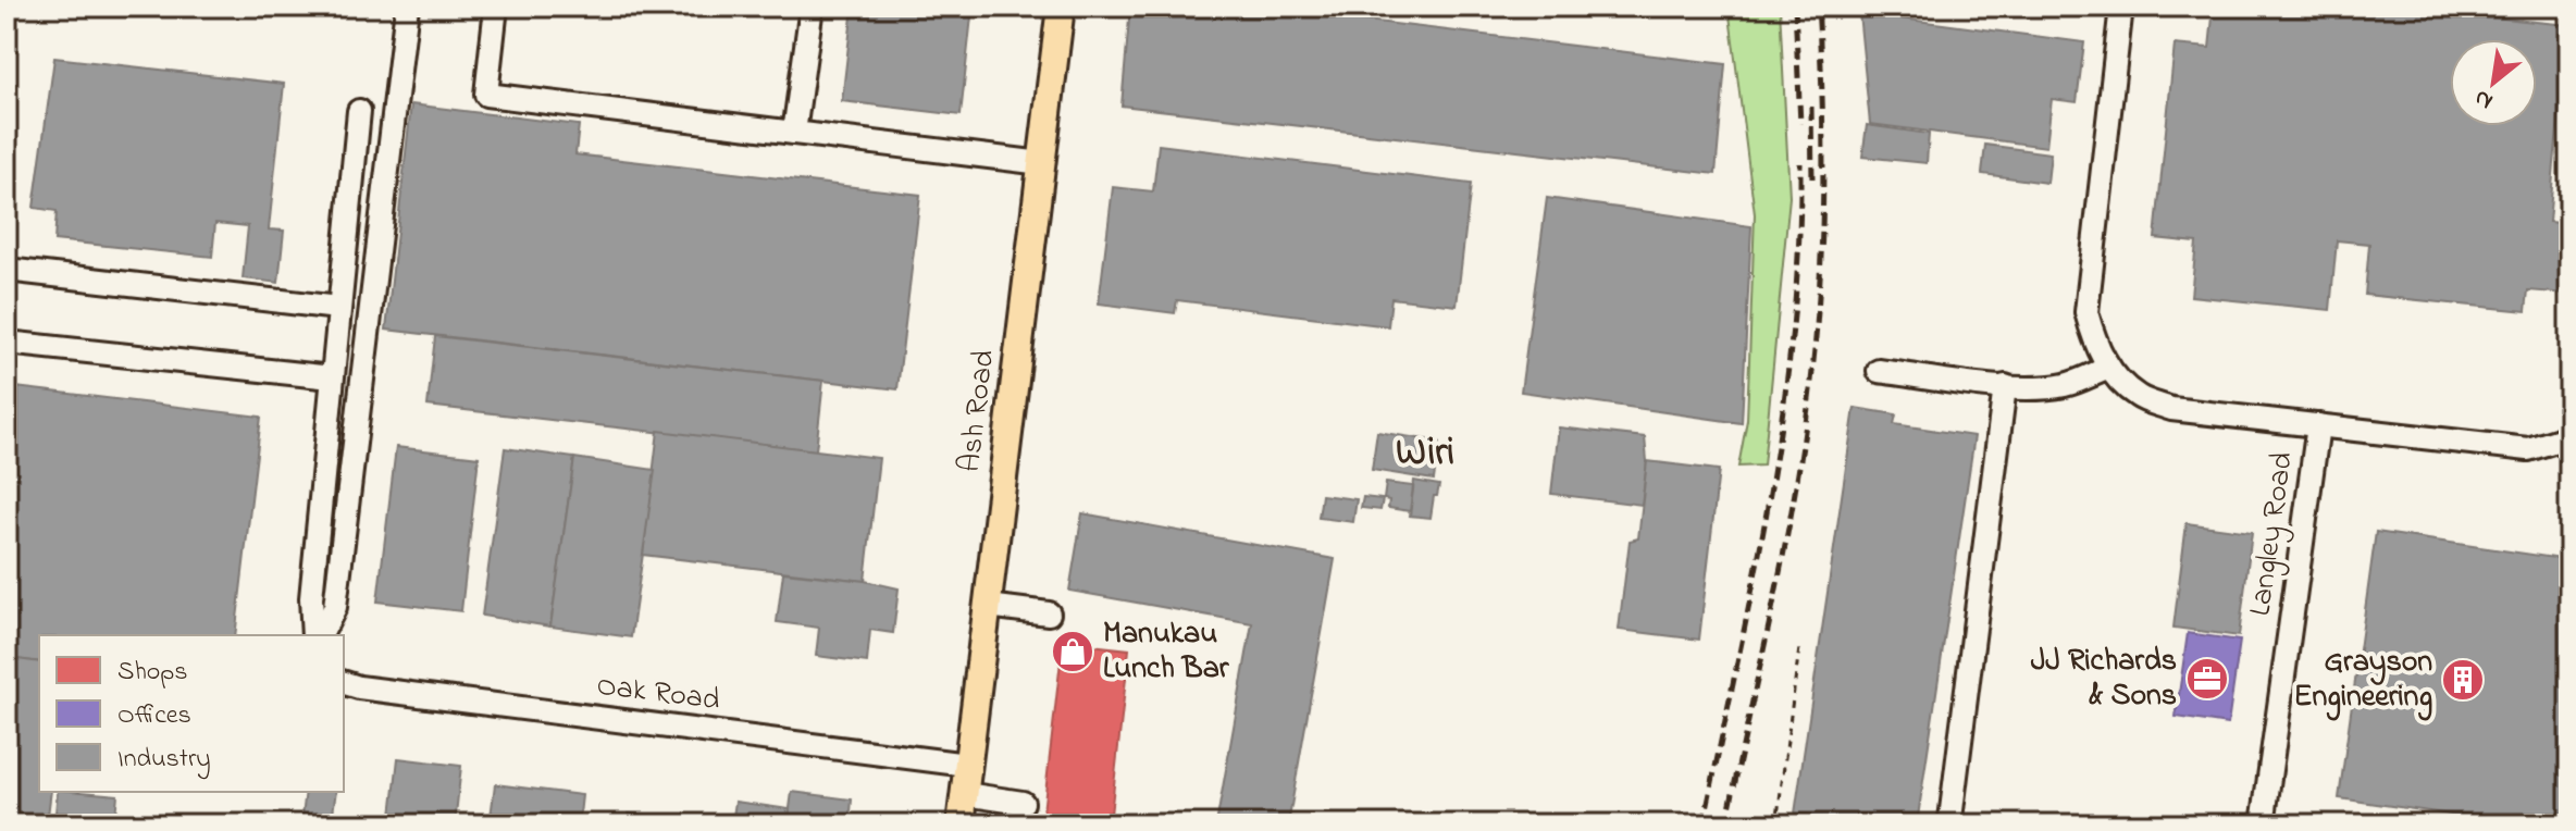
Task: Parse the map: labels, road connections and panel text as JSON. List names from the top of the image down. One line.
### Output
{"streets":{"main road":["Ash Road"],"street":["Langley Road","Oak Road"]},"crossings":[["Ash Road","Oak Road"]],"districts":["Wiri"],"places":{"shop":["Manukau Lunch Bar"],"office":["JJ Richards & Sons"],"building":["Grayson Engineering"]},"legend":["Shops","Offices","Industry"],"north":"bottom left"}
